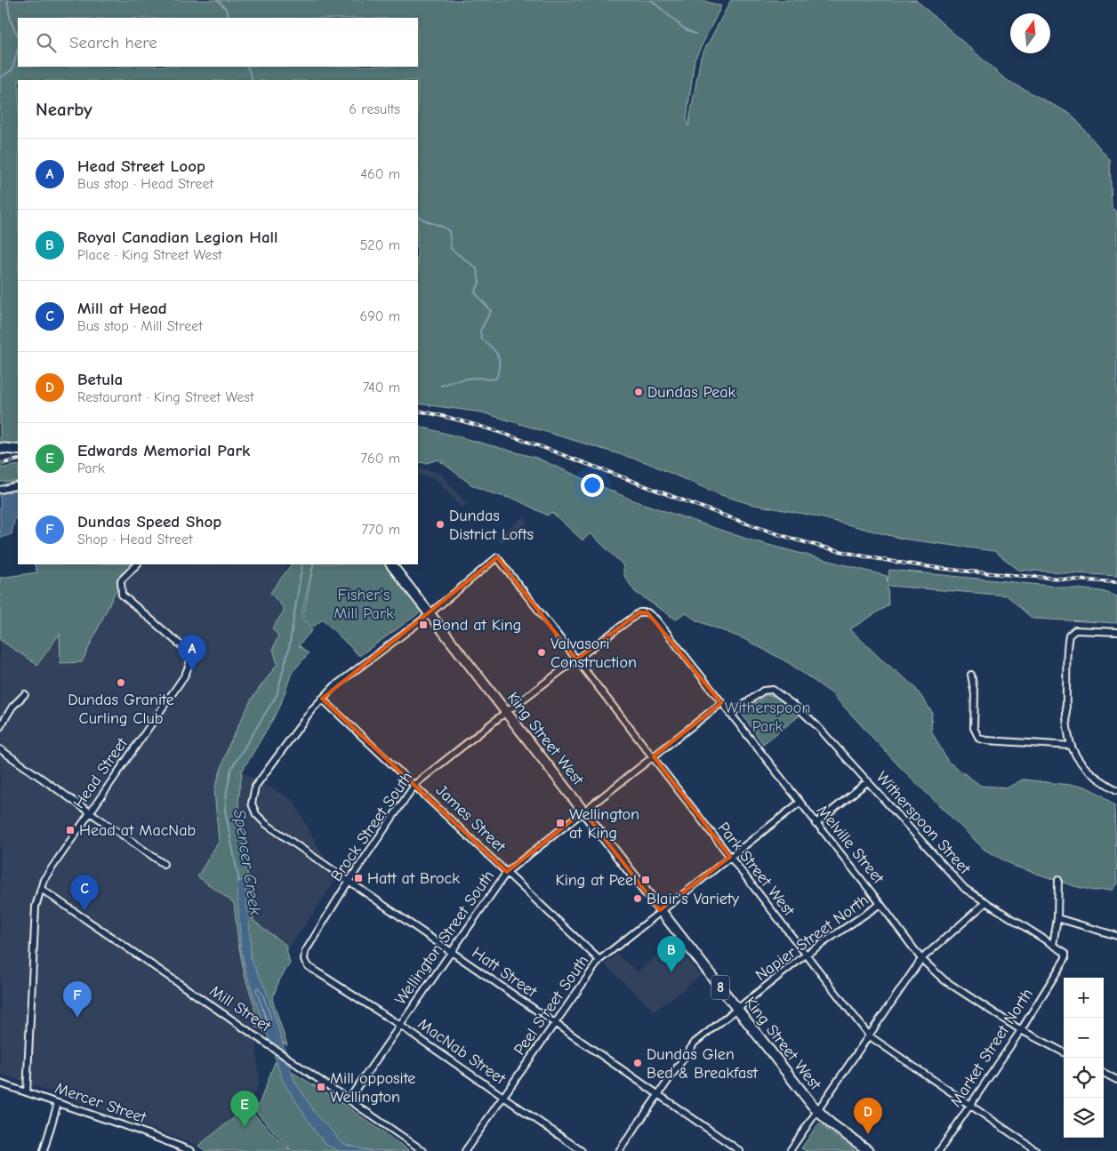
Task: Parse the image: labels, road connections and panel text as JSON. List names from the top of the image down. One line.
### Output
{"streets":{"main road":["King Street West","8"],"street":["Head Street","James Street","Witherspoon Street","Brock Street South","Melville Street","Park Street West","Wellington Street South","Napier Street North","Hatt Street","Peel Street South","Mill Street","Market Street North","MacNab Street","Mercer Street"]},"crossings":[["King Street West","Brock Street South"],["King Street West","Park Street West"],["King Street West","Wellington Street South"],["King Street West","Napier Street North"],["King Street West","Peel Street South"],["Head Street","Mill Street"],["Head Street","Mercer Street"],["James Street","Brock Street South"],["James Street","Wellington Street South"],["James Street","Hatt Street"],["James Street","Peel Street South"],["Witherspoon Street","Melville Street"],["Witherspoon Street","Market Street North"],["Brock Street South","Melville Street"],["Brock Street South","Park Street West"],["Brock Street South","Hatt Street"],["Brock Street South","MacNab Street"],["Melville Street","Wellington Street South"],["Melville Street","Napier Street North"],["Melville Street","Peel Street South"],["Melville Street","Market Street North"],["Park Street West","Wellington Street South"],["Park Street West","Napier Street North"],["Park Street West","Peel Street South"],["Park Street West","Market Street North"],["Wellington Street South","Hatt Street"],["Wellington Street South","Mill Street"],["Wellington Street South","MacNab Street"],["Napier Street North","Hatt Street"],["Hatt Street","Peel Street South"],["Peel Street South","MacNab Street"]],"water":["Spencer Creek"],"parks":["Fisher's Mill Park","Witherspoon Park"],"places":{"other":["Dundas Peak","Dundas District Lofts","Valvasori Construction","Dundas Granite Curling Club","Blair's Variety","Dundas Glen Bed & Breakfast"],"transit":["Bond at King","Wellington at King","Head at MacNab","Hatt at Brock","King at Peel","Mill opposite Wellington"]},"north":"top","page":{"search":"Search here","heading":["Nearby","6 results"],"list":[{"mark":"A","name":"Head Street Loop","note":"Bus stop · Head Street","value":"460 m"},{"mark":"B","name":"Royal Canadian Legion Hall","note":"Place · King Street West","value":"520 m"},{"mark":"C","name":"Mill at Head","note":"Bus stop · Mill Street","value":"690 m"},{"mark":"D","name":"Betula","note":"Restaurant · King Street West","value":"740 m"},{"mark":"E","name":"Edwards Memorial Park","note":"Park","value":"760 m"},{"mark":"F","name":"Dundas Speed Shop","note":"Shop · Head Street","value":"770 m"}],"pins":["A","C","B","F","E","D"],"map_buttons":["+","−"]}}
